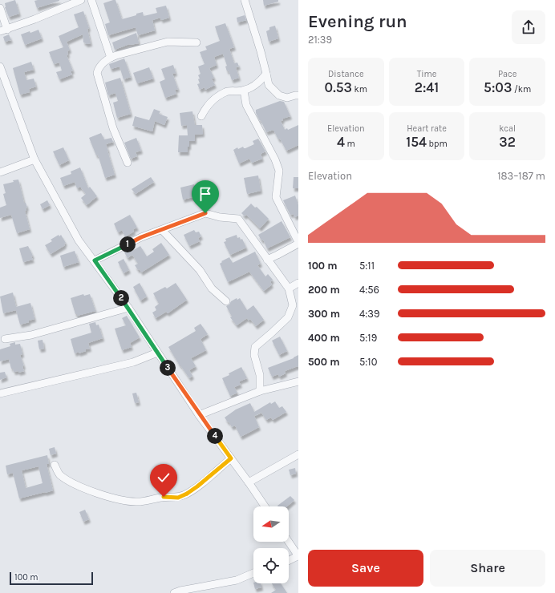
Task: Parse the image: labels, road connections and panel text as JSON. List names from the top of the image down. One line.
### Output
{"scale_bar":"100 m","north":"left","page":{"heading":["Evening run","21:39"],"stats":[["Distance","0.53 km"],["Time","2:41"],["Pace","5:03 /km"],["Elevation","4 m"],["Heart rate","154 bpm"],["kcal","32"]],"chart":["Elevation","183–187 m"],"pins":["1","2","3","4"],"list":[{"name":"100 m","note":"5:11"},{"name":"200 m","note":"4:56"},{"name":"300 m","note":"4:39"},{"name":"400 m","note":"5:19"},{"name":"500 m","note":"5:10"}],"buttons":["Save","Share"],"scale":"100 m"}}
